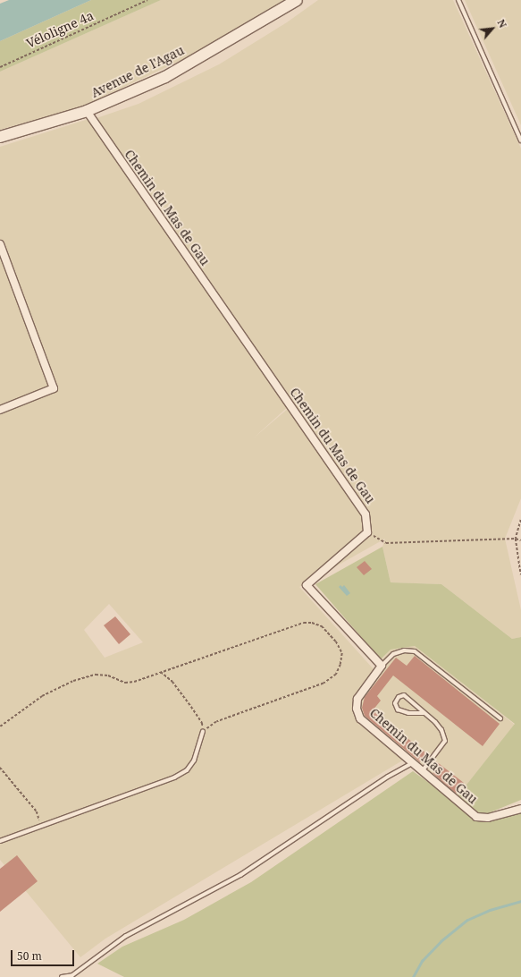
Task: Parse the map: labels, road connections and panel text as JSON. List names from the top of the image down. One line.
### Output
{"streets":{"street":["Avenue de l'Agau","Chemin du Mas de Gau"],"path":["Véloligne 4a"]},"crossings":[["Avenue de l'Agau","Chemin du Mas de Gau"]],"scale_bar":"50 m","north":"top right"}
